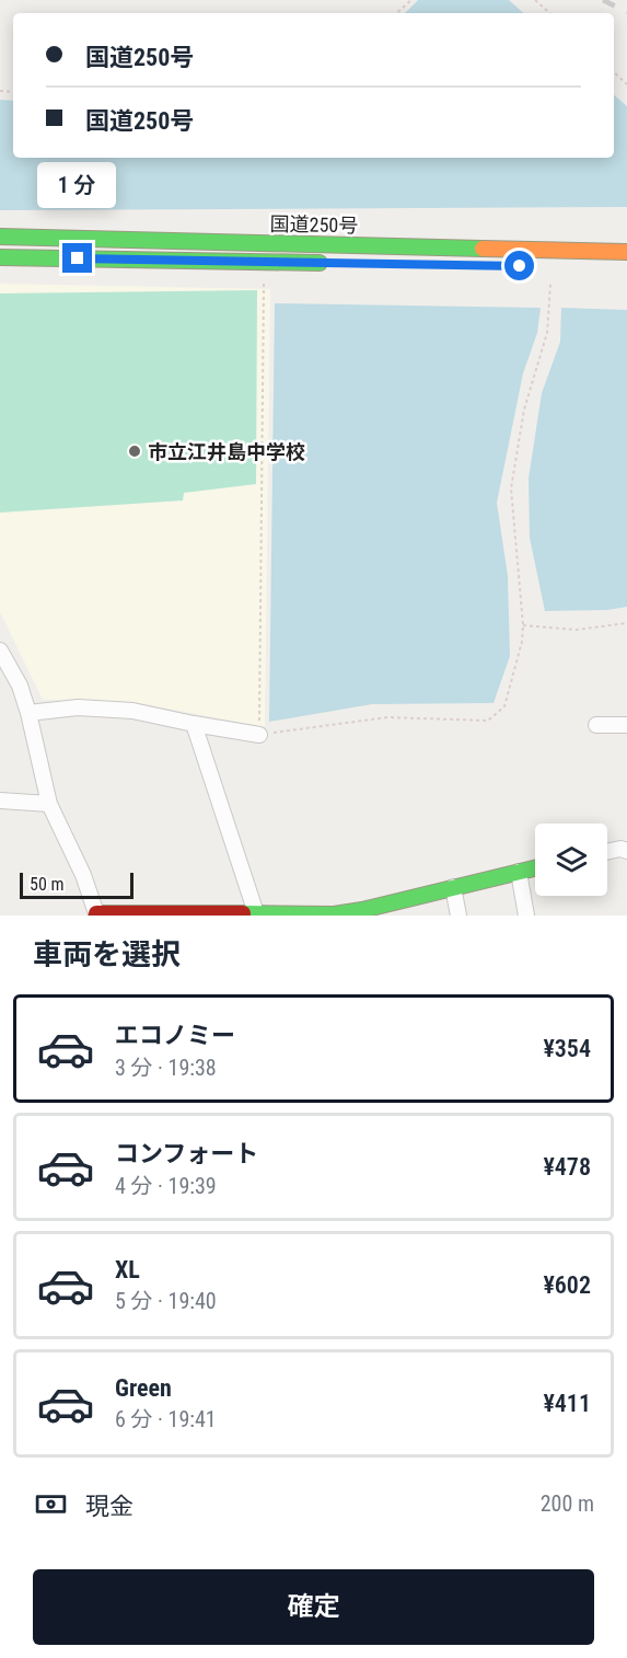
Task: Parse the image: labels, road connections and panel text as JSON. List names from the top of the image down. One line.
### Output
{"streets":{"main road":["国道250号"]},"places":["市立江井島中学校"],"scale_bar":"50 m","page":{"banner":["国道250号","国道250号"],"bubble":"1 分","scale":"50 m","heading":"車両を選択","list":[{"name":"エコノミー","note":"3 分 · 19:38","value":"¥354"},{"name":"コンフォート","note":"4 分 · 19:39","value":"¥478"},{"name":"XL","note":"5 分 · 19:40","value":"¥602"},{"name":"Green","note":"6 分 · 19:41","value":"¥411"}],"pay":["現金","200 m"],"buttons":"確定"}}
